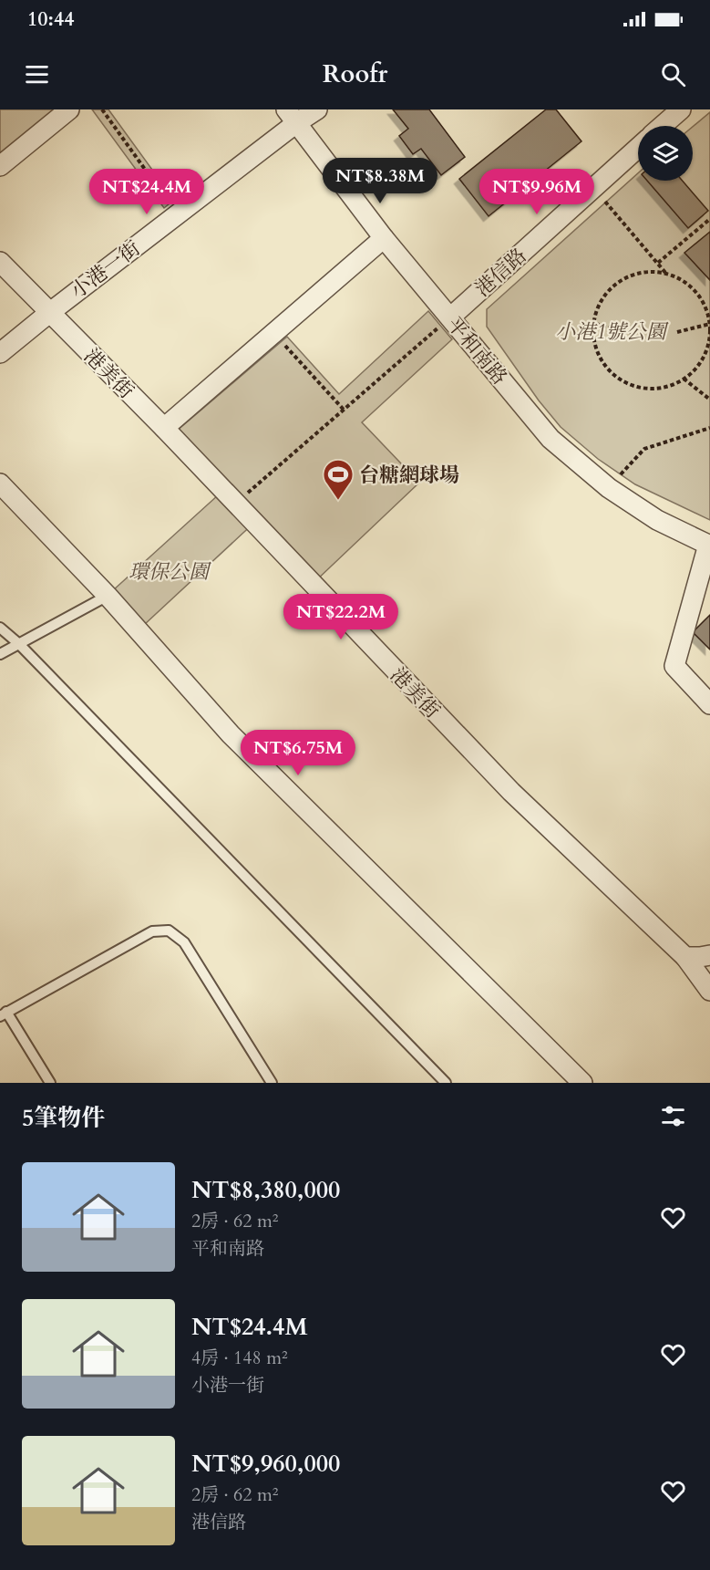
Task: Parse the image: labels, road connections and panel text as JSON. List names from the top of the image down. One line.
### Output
{"streets":{"street":["小港一街","港信路","平和南路","港美街"]},"crossings":[["小港一街","平和南路"],["小港一街","港美街"],["港信路","平和南路"]],"parks":["小港1號公園","環保公園"],"places":{"sports":["台糖網球場"]},"page":{"status":"10:44","header":"Roofr","price":["NT$8.38M","NT$24.4M","NT$9.96M","NT$22.2M","NT$6.75M"],"heading":"5筆物件","list":[{"name":"NT$8,380,000","note":"2房 · 62 m² · 平和南路"},{"name":"NT$24.4M","note":"4房 · 148 m² · 小港一街"},{"name":"NT$9,960,000","note":"2房 · 62 m² · 港信路"}]}}
